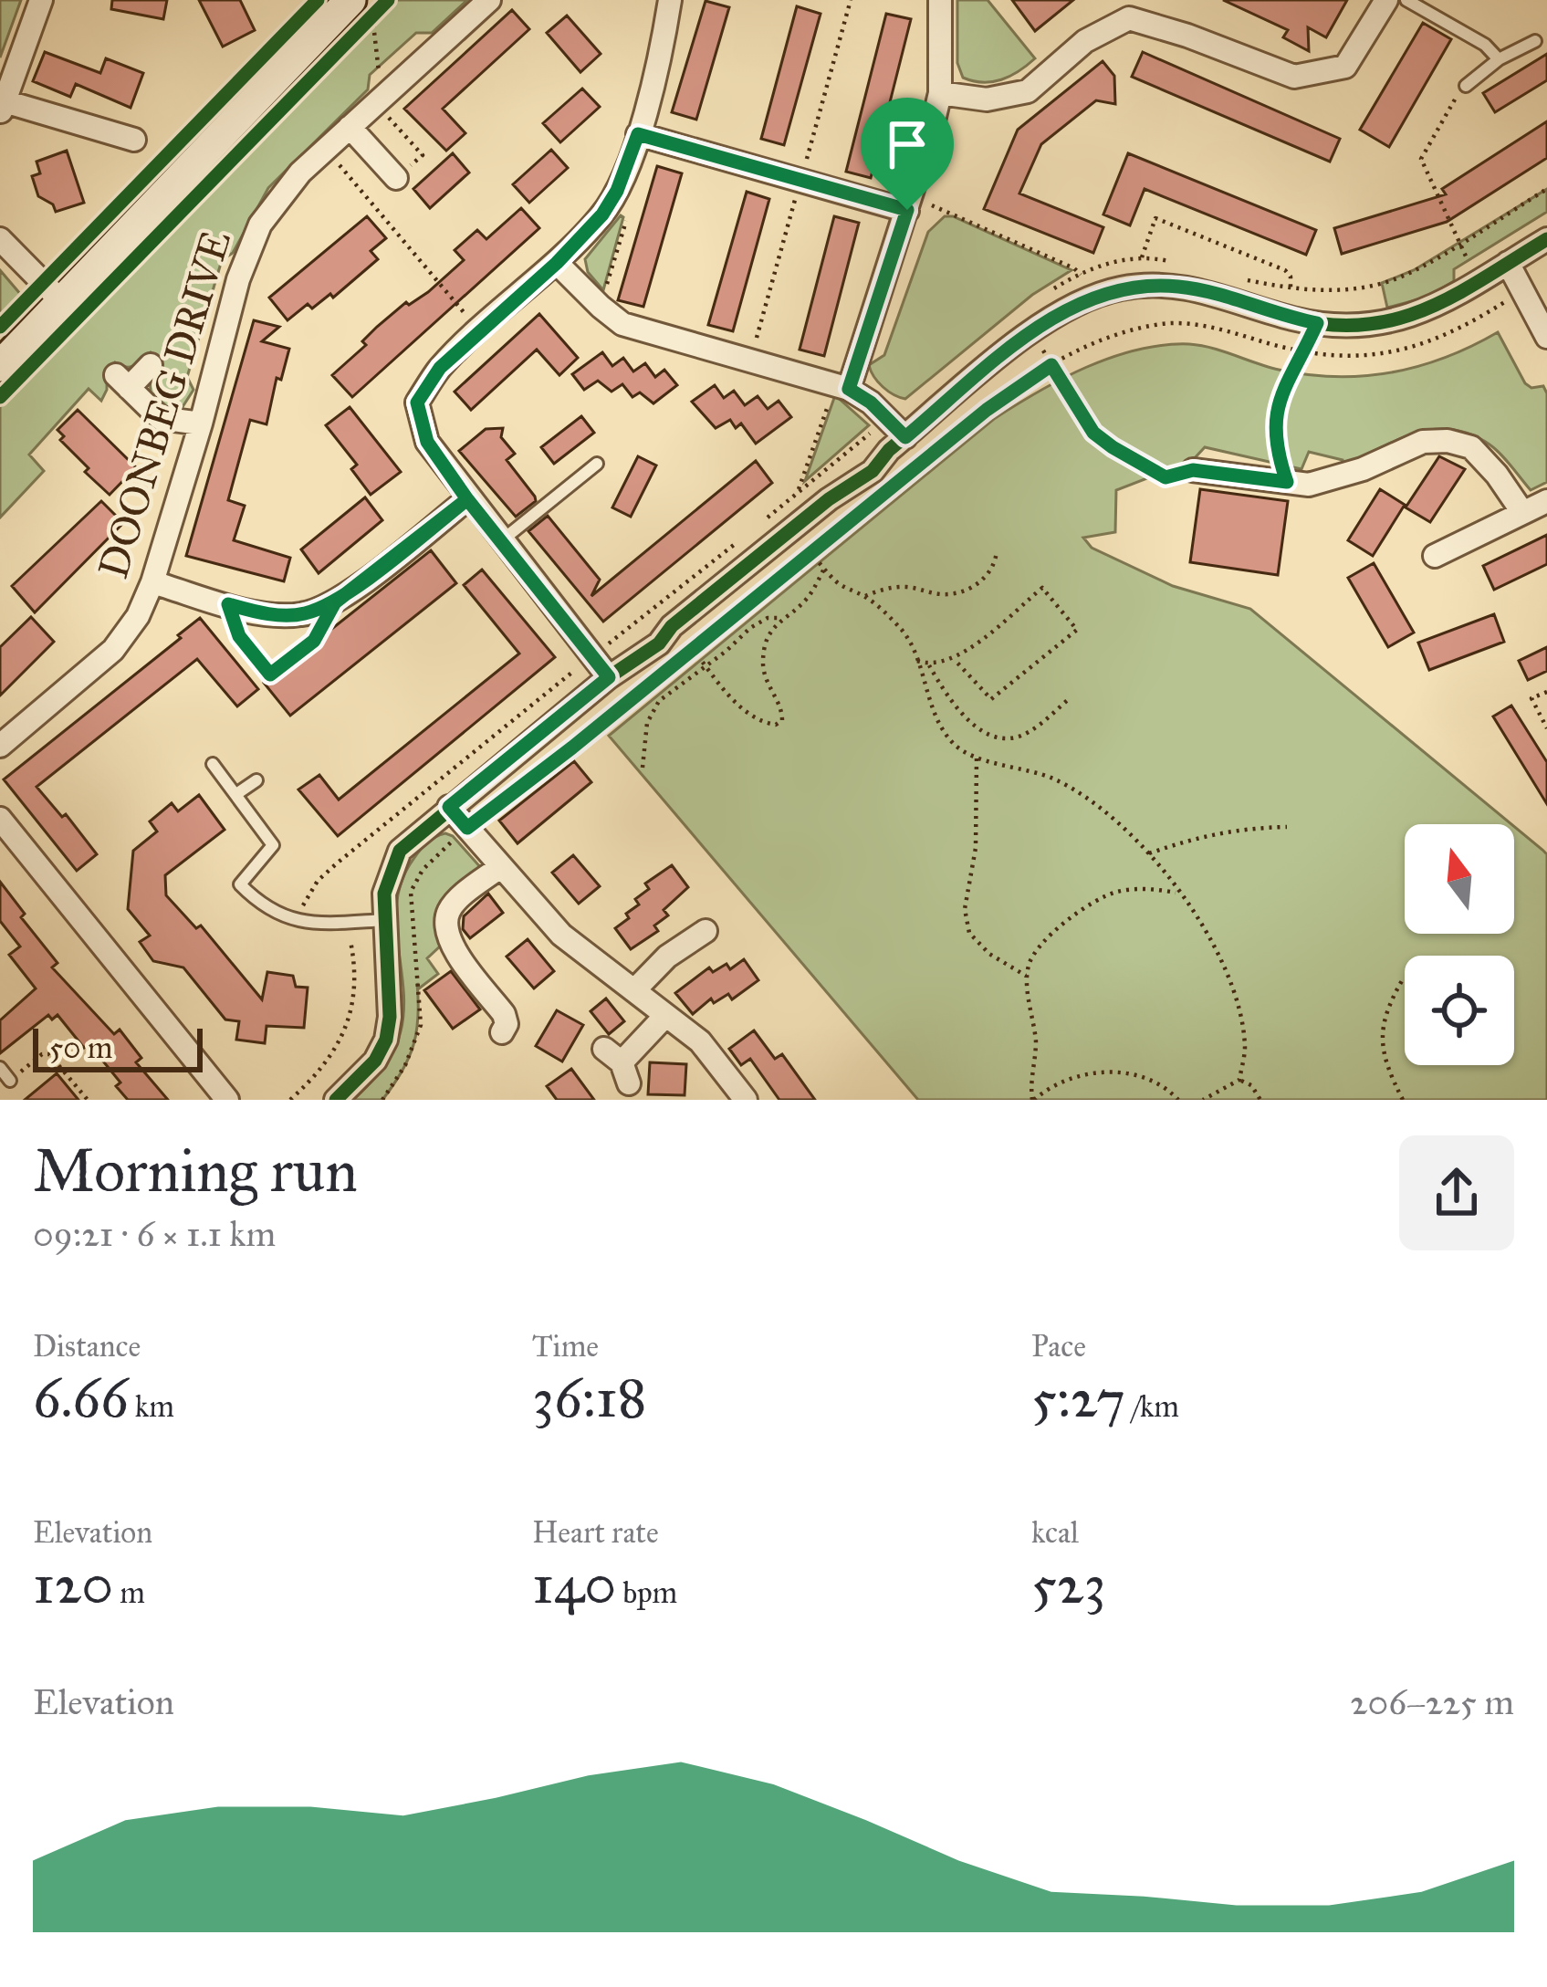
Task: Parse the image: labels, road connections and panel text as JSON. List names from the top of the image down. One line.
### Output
{"streets":{"street":["DOONBEG DRIVE"]},"scale_bar":"50 m","north":"top","page":{"scale":"50 m","heading":["Morning run","09:21 · 6 × 1.1 km"],"stats":[["Distance","6.66 km"],["Time","36:18"],["Pace","5:27 /km"],["Elevation","120 m"],["Heart rate","140 bpm"],["kcal","523"]],"chart":["Elevation","206–225 m"]}}
